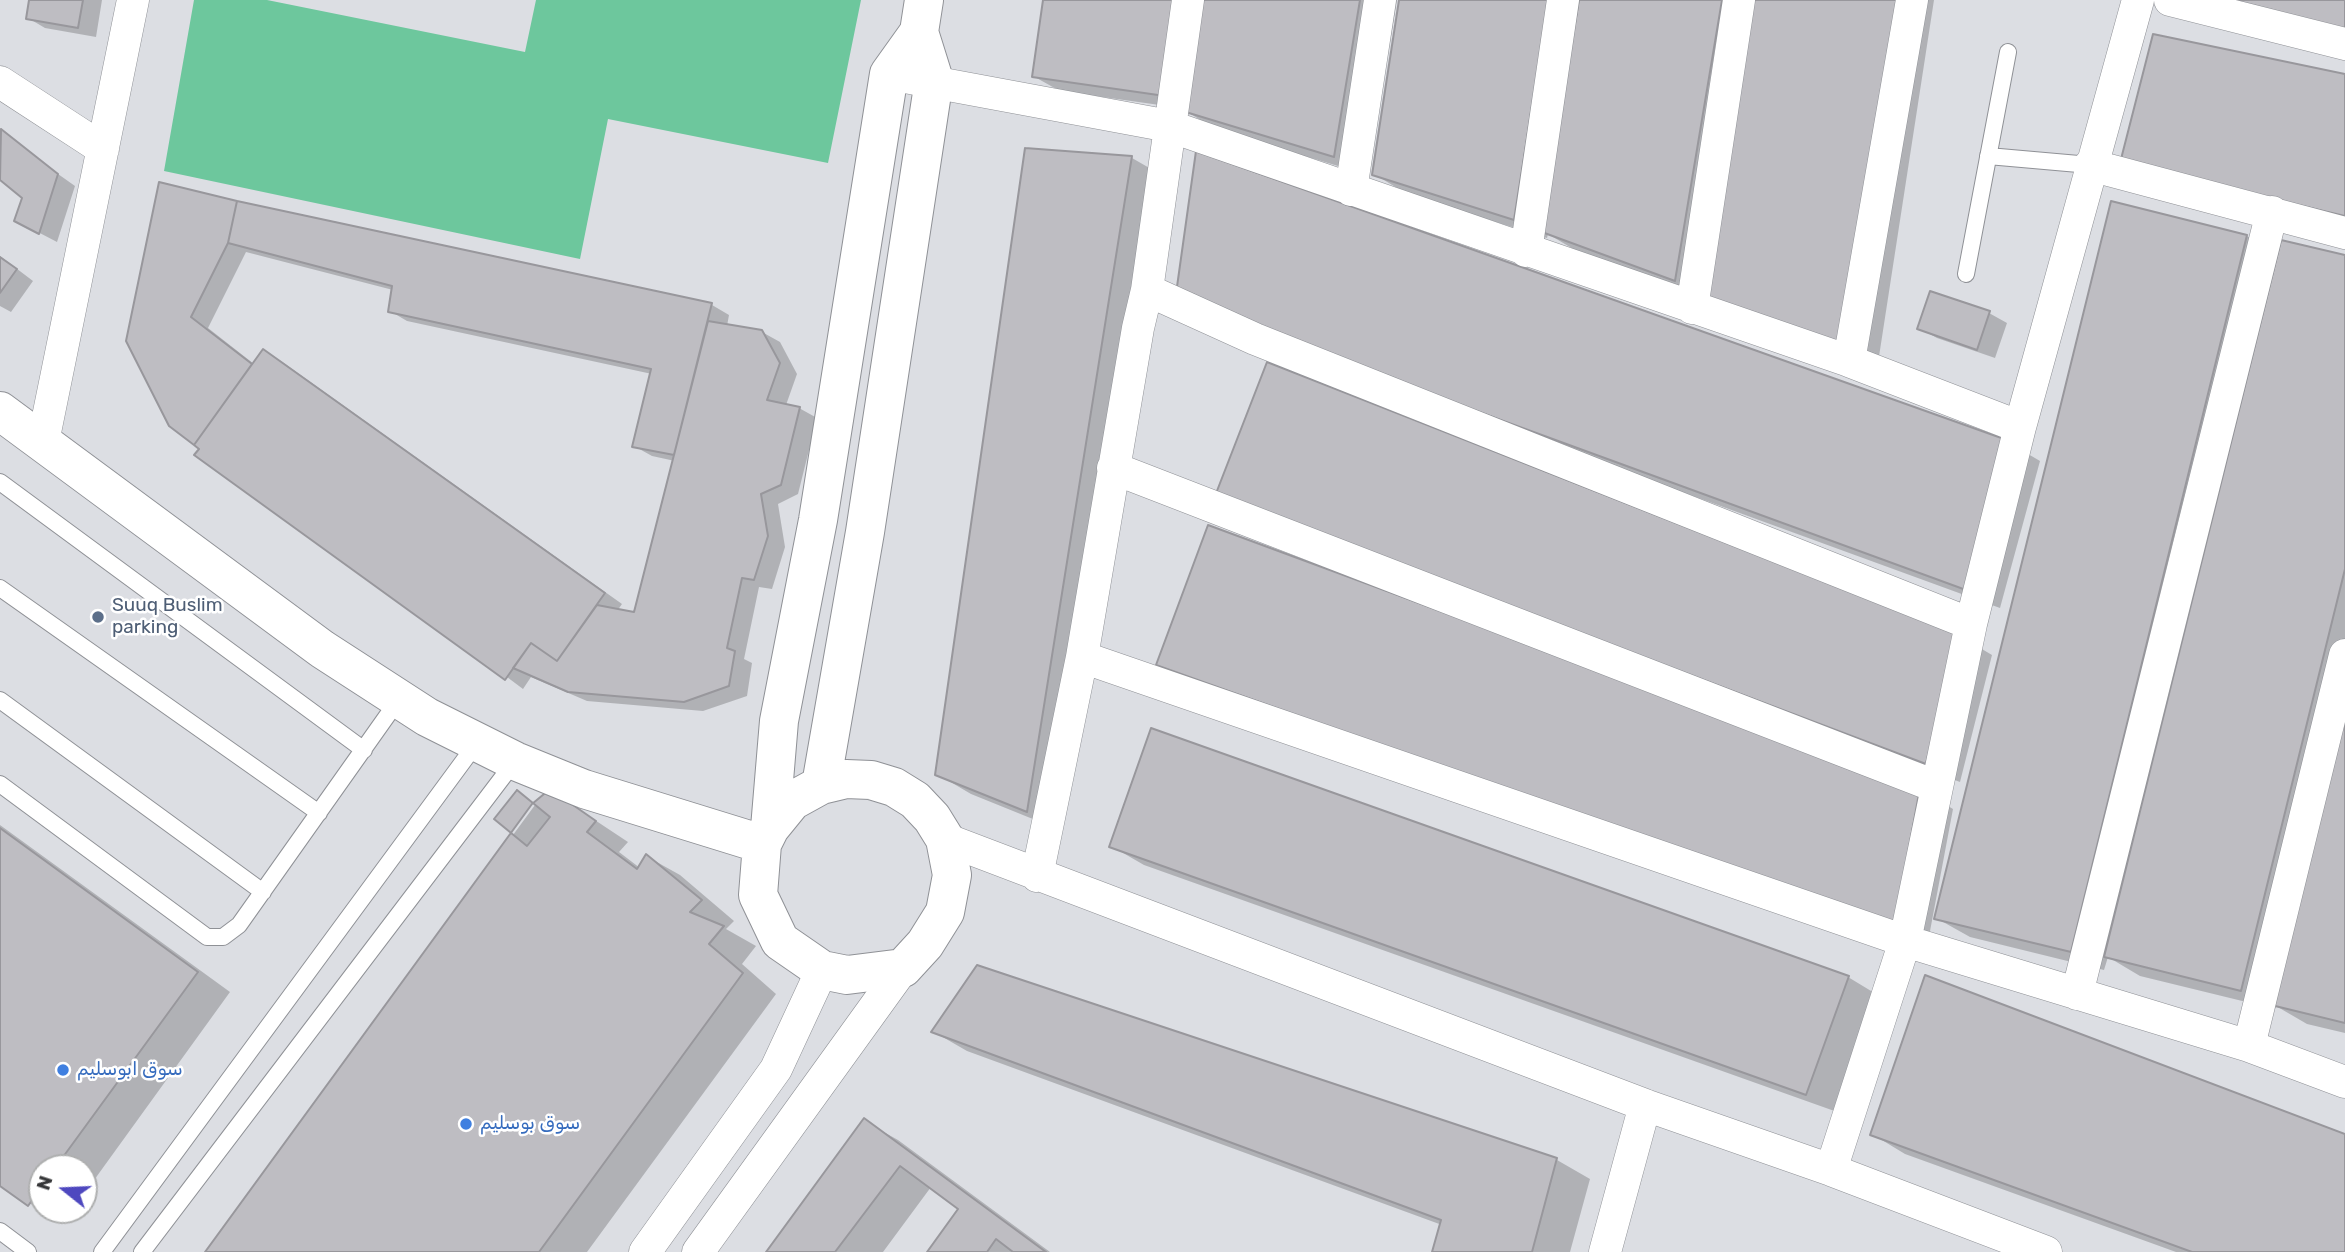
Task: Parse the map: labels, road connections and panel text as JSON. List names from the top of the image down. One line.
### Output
{"places":["Suuq Buslim parking","سوق ابوسليم","سوق بوسليم"],"north":"left"}
